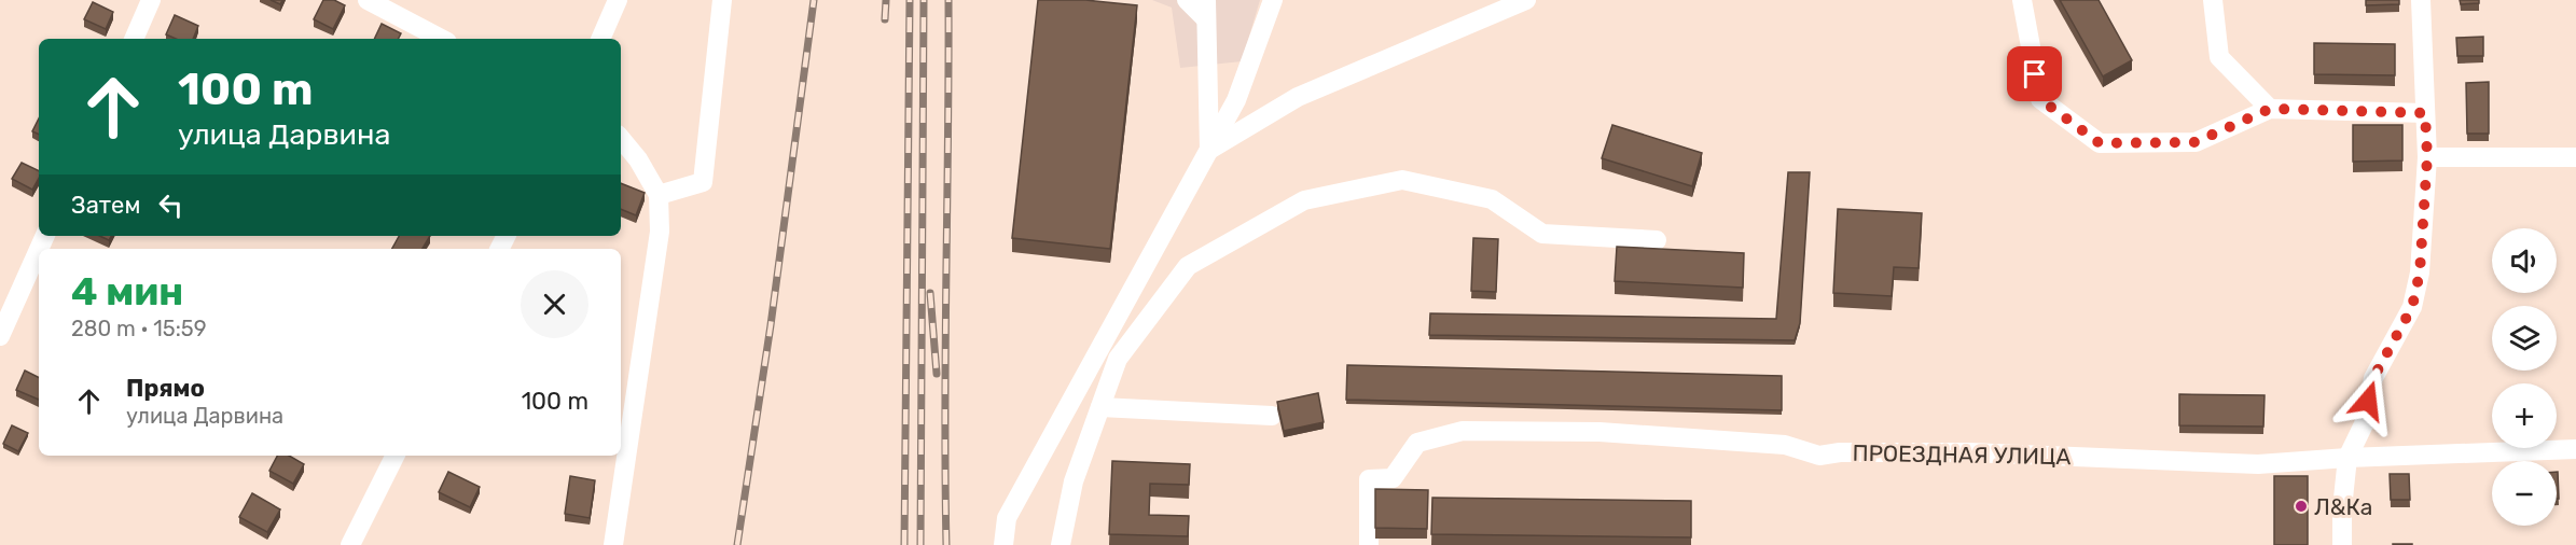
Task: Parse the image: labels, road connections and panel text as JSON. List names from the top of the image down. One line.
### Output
{"streets":{"street":["ПРОЕЗДНАЯ УЛИЦА"]},"places":["Л&Ка"],"page":{"turn":["100 m","улица Дарвина"],"then":"Затем","map_buttons":["+","−"],"heading":["4 мин","280 m · 15:59"],"list":[{"name":"Прямо","note":"улица Дарвина","value":"100 m"}]}}
